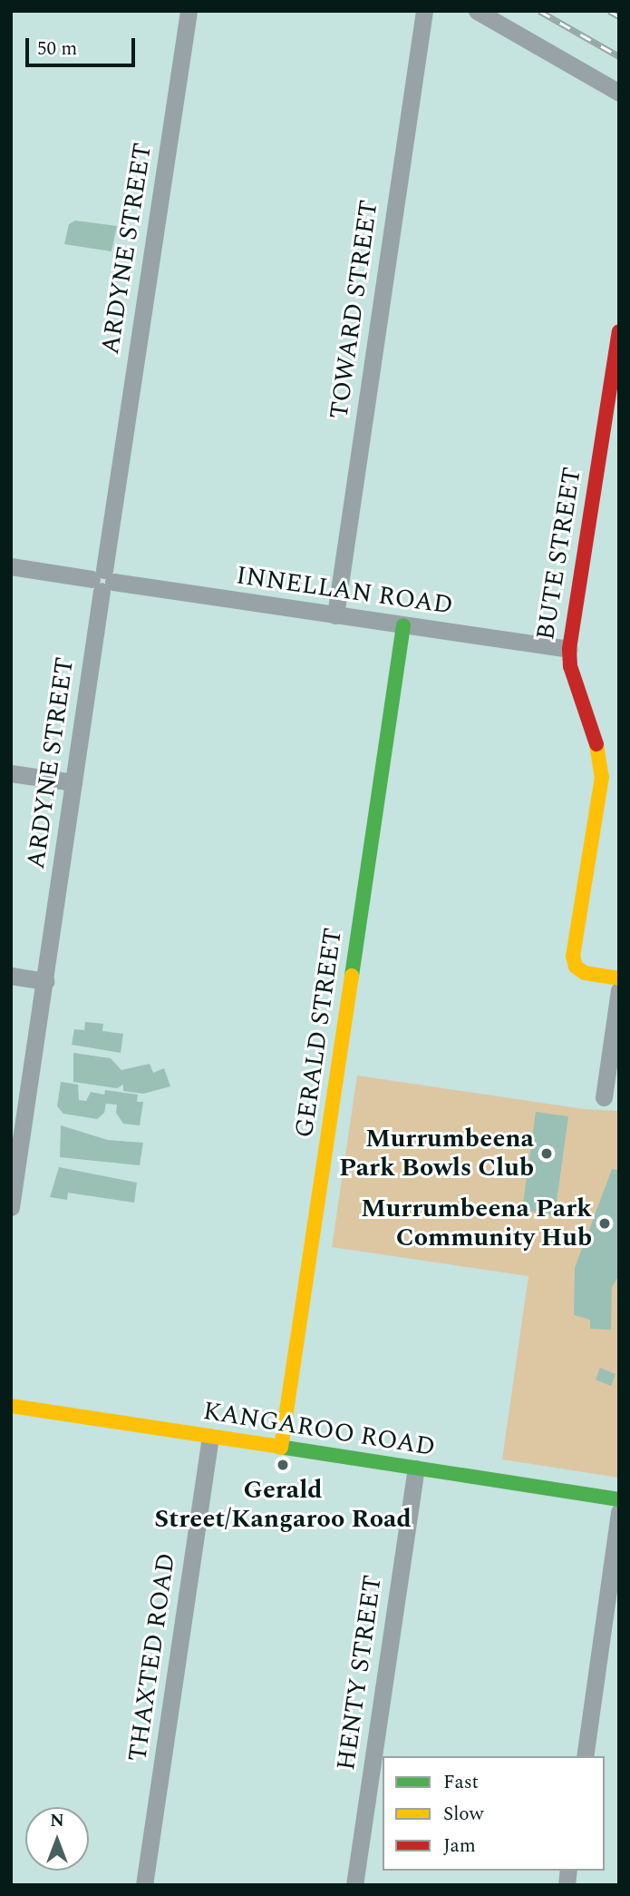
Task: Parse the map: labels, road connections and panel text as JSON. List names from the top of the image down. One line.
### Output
{"streets":{"street":["ARDYNE STREET","TOWARD STREET","BUTE STREET","INNELLAN ROAD","GERALD STREET","KANGAROO ROAD","THAXTED ROAD","HENTY STREET"]},"crossings":[["ARDYNE STREET","INNELLAN ROAD"],["TOWARD STREET","INNELLAN ROAD"],["BUTE STREET","INNELLAN ROAD"],["INNELLAN ROAD","GERALD STREET"],["GERALD STREET","KANGAROO ROAD"],["KANGAROO ROAD","THAXTED ROAD"],["KANGAROO ROAD","HENTY STREET"]],"places":["Murrumbeena Park Bowls Club","Murrumbeena Park Community Hub","Gerald Street/Kangaroo Road"],"legend":["Fast","Slow","Jam"],"scale_bar":"50 m","north":"top"}
